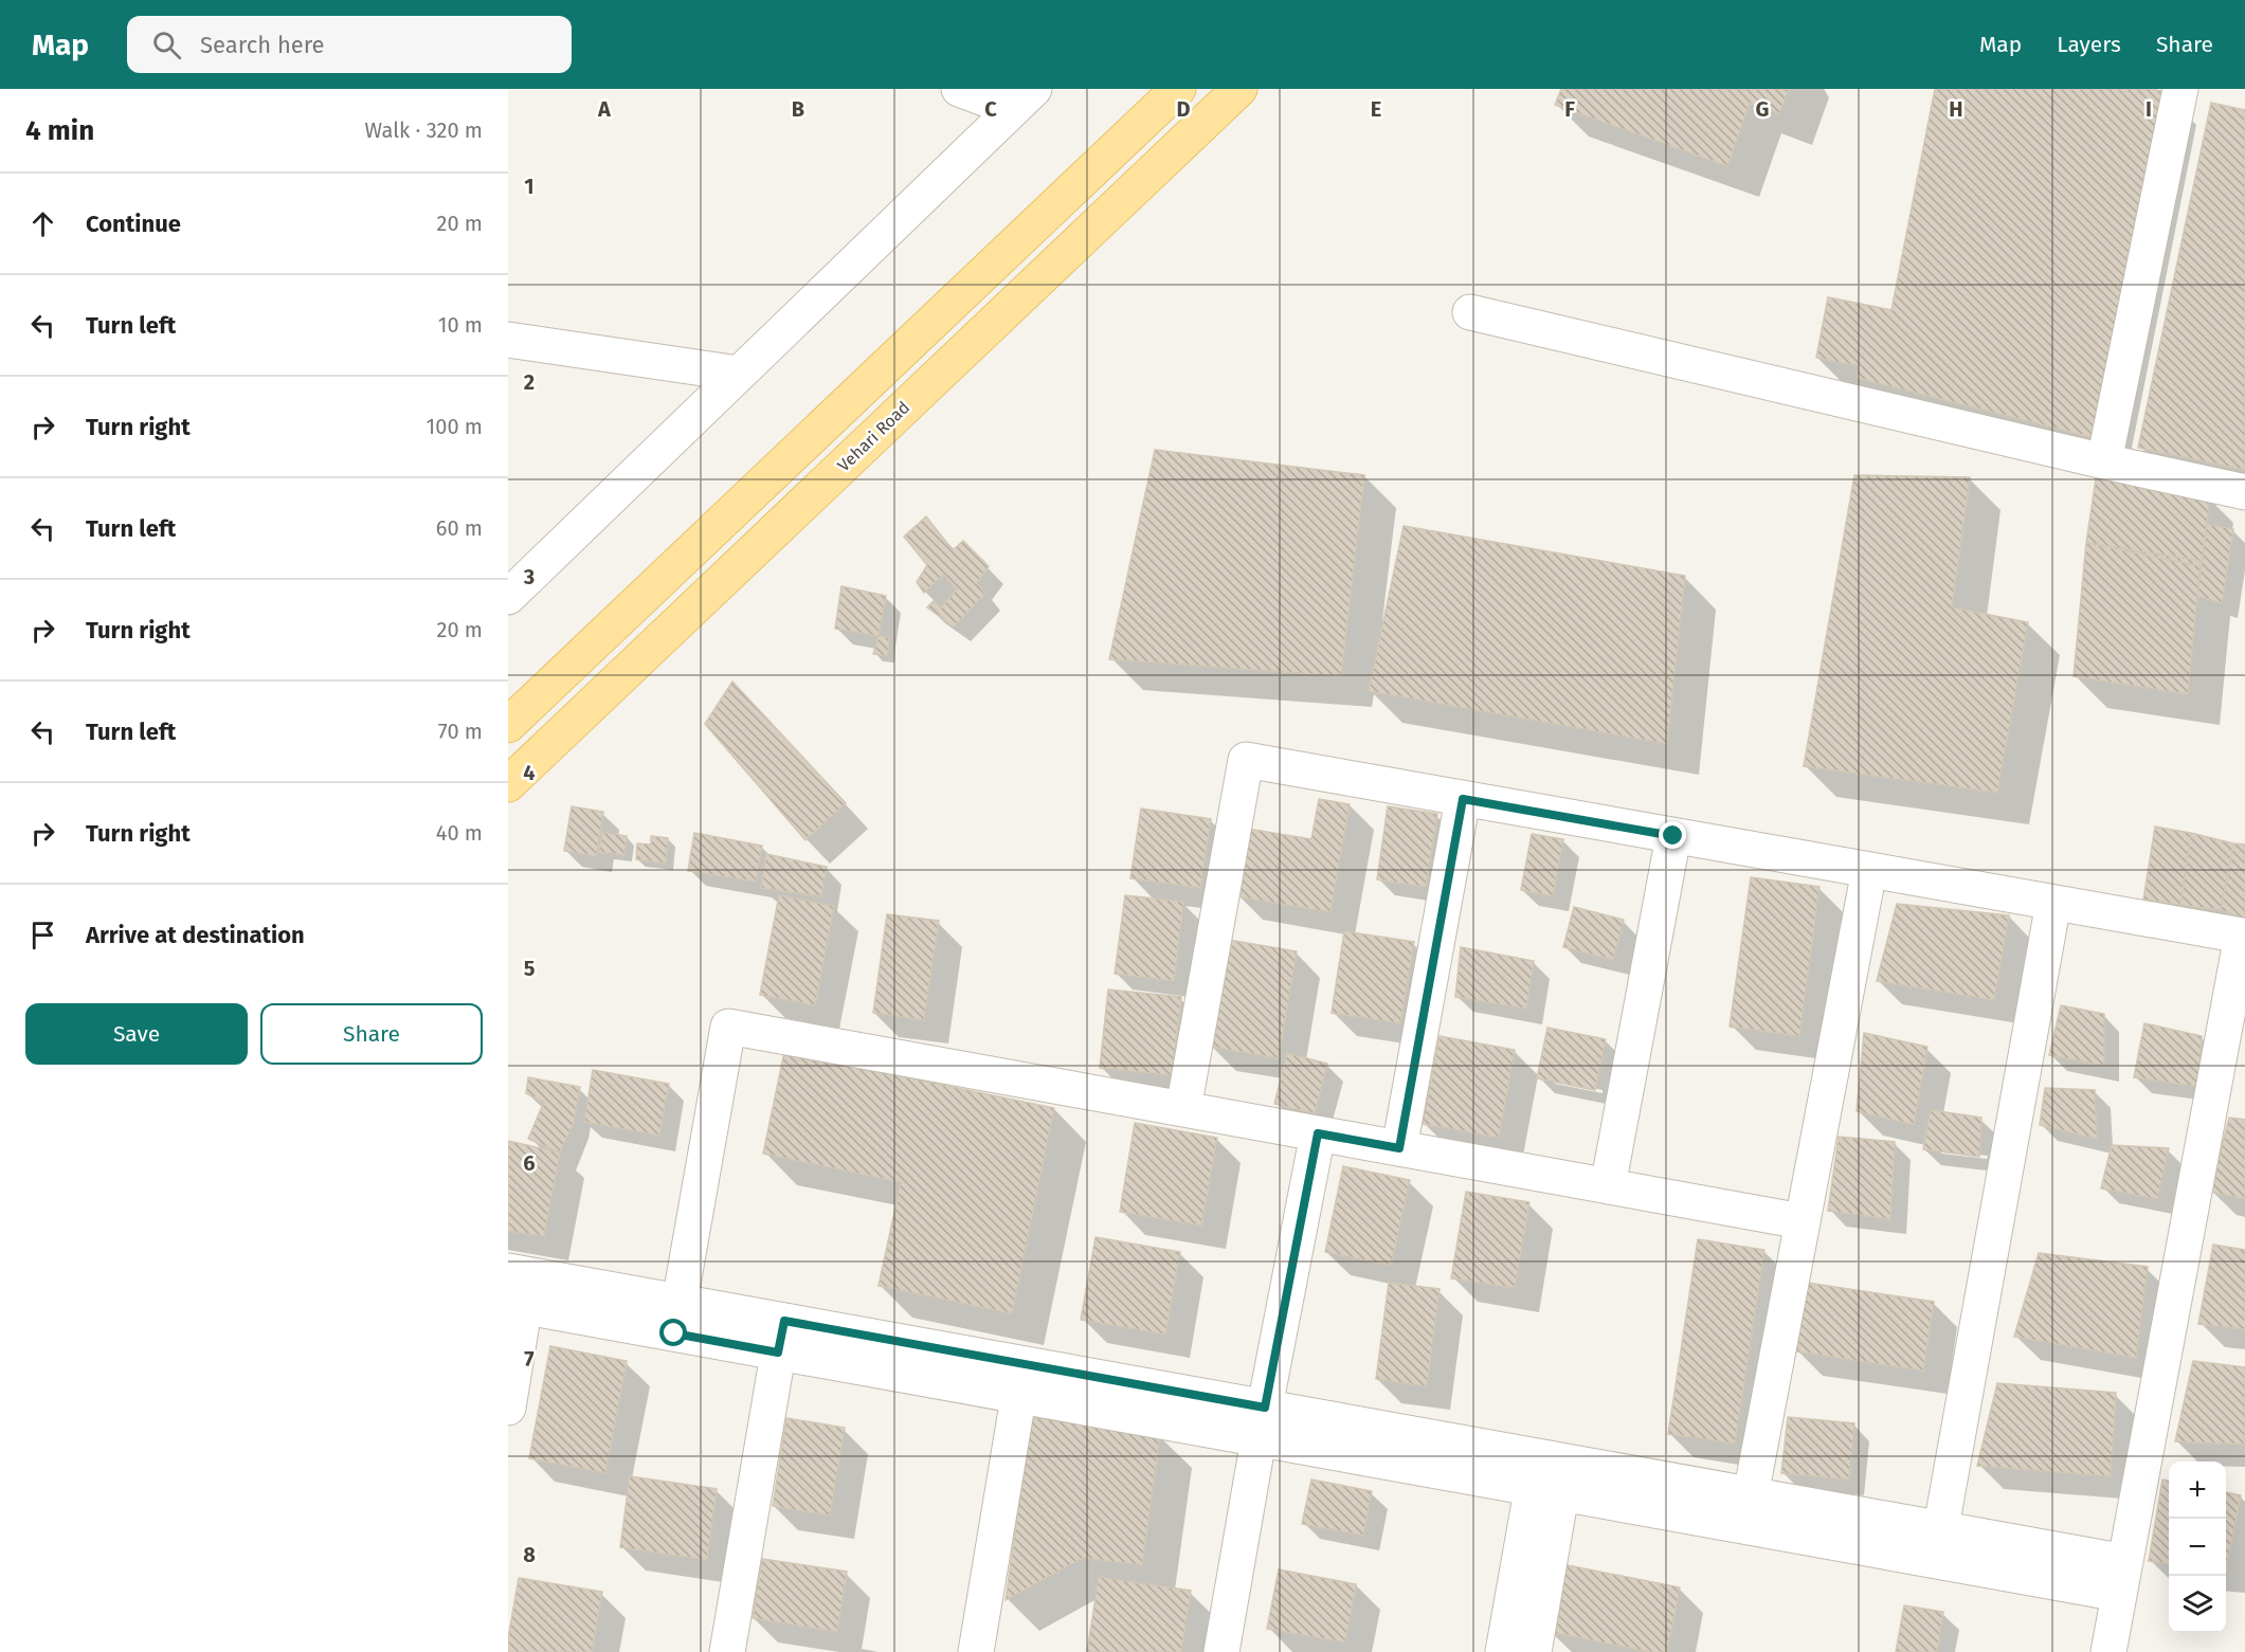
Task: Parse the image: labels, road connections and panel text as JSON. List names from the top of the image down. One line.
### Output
{"streets":{"main road":["Vehari Road"]},"page":{"header":"Map","search":"Search here","nav":["Map","Layers","Share"],"heading":["4 min","Walk · 320 m"],"list":[["Continue","20 m"],["Turn left","10 m"],["Turn right","100 m"],["Turn left","60 m"],["Turn right","20 m"],["Turn left","70 m"],["Turn right","40 m"],"Arrive at destination"],"buttons":["Save","Share"],"map_buttons":["+","−"]},"grid":{"columns":["A","B","C","D","E","F","G","H","I"],"rows":["1","2","3","4","5","6","7","8"]}}
